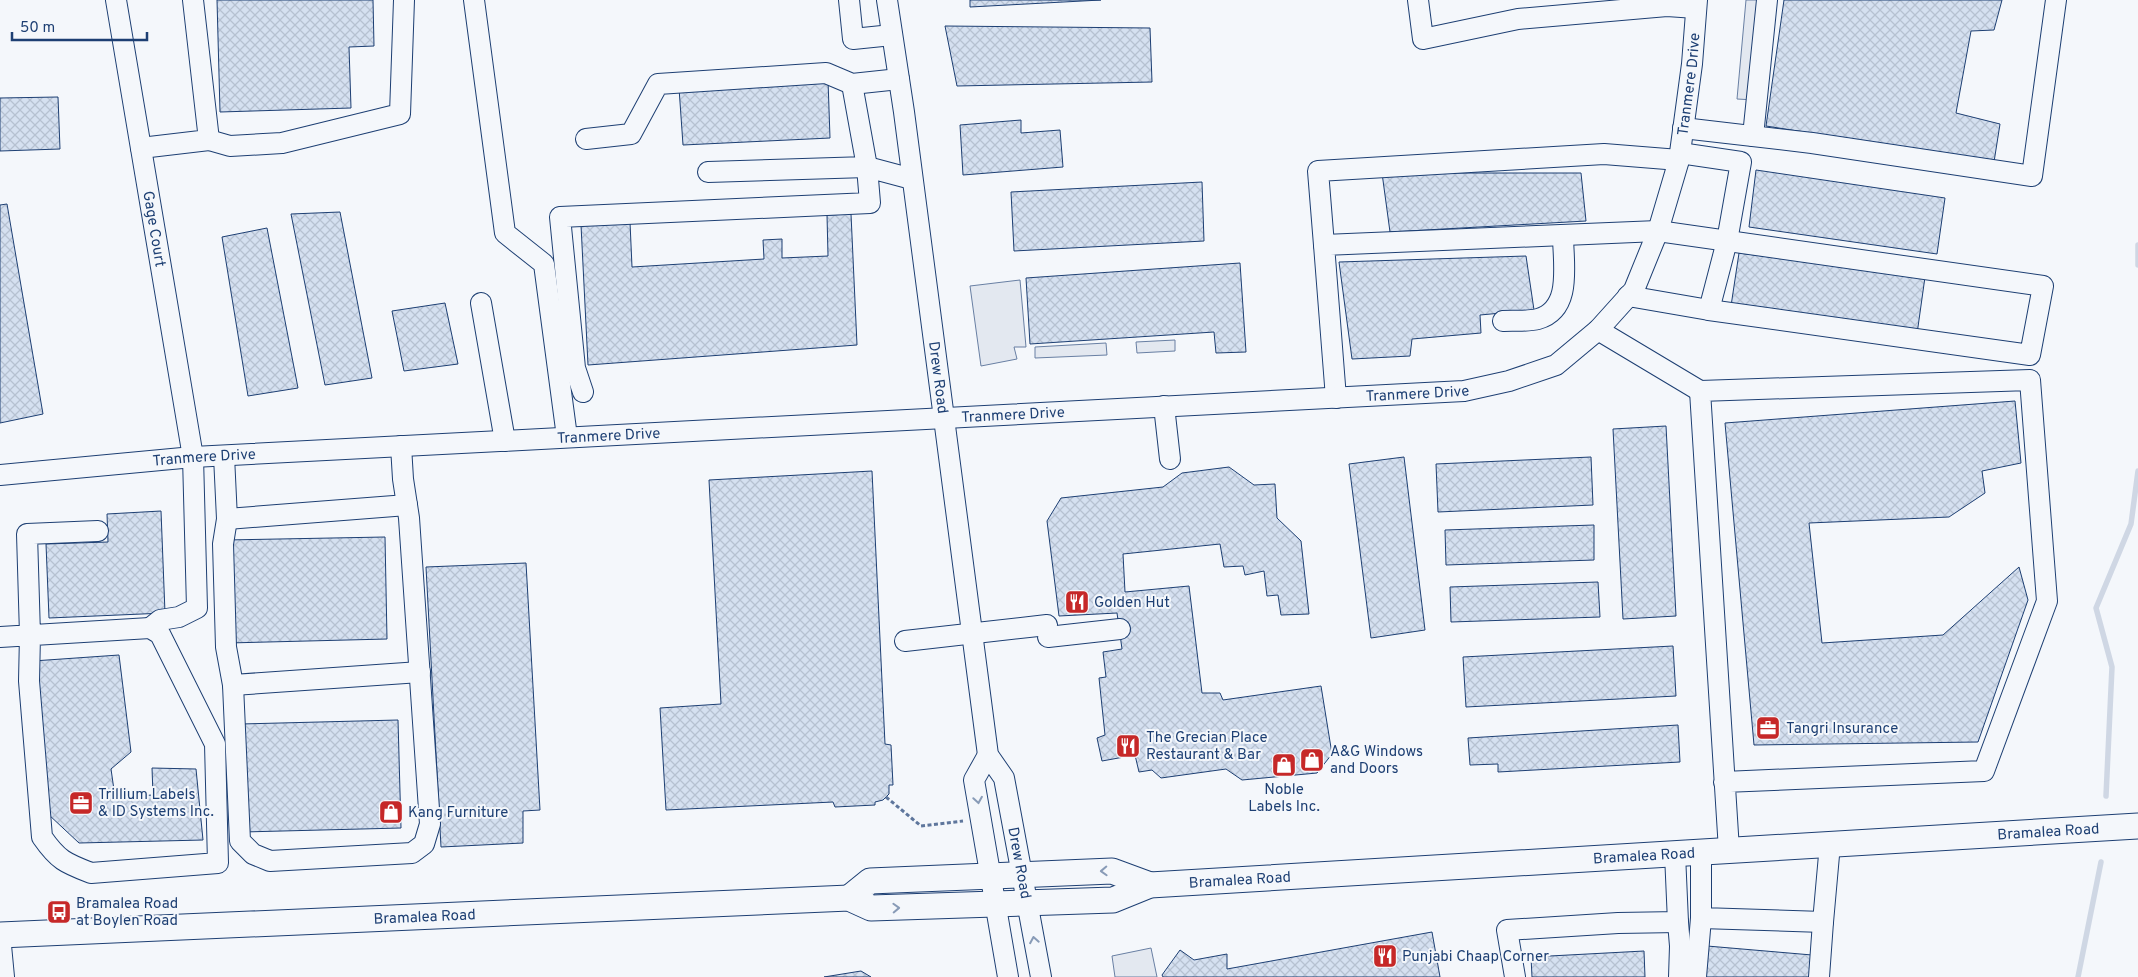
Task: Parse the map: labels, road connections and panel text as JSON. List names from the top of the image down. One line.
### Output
{"streets":{"main road":["Bramalea Road"],"street":["Tranmere Drive","Gage Court","Drew Road"]},"crossings":[["Tranmere Drive","Gage Court"],["Tranmere Drive","Drew Road"],["Drew Road","Bramalea Road"]],"places":{"restaurant":["Golden Hut","The Grecian Place Restaurant & Bar","Punjabi Chaap Corner"],"office":["Tangri Insurance","Trillium Labels & ID Systems Inc."],"shop":["A&G Windows and Doors","Noble Labels Inc.","Kang Furniture"],"bus stop":["Bramalea Road at Boylen Road"]},"scale_bar":"50 m"}
